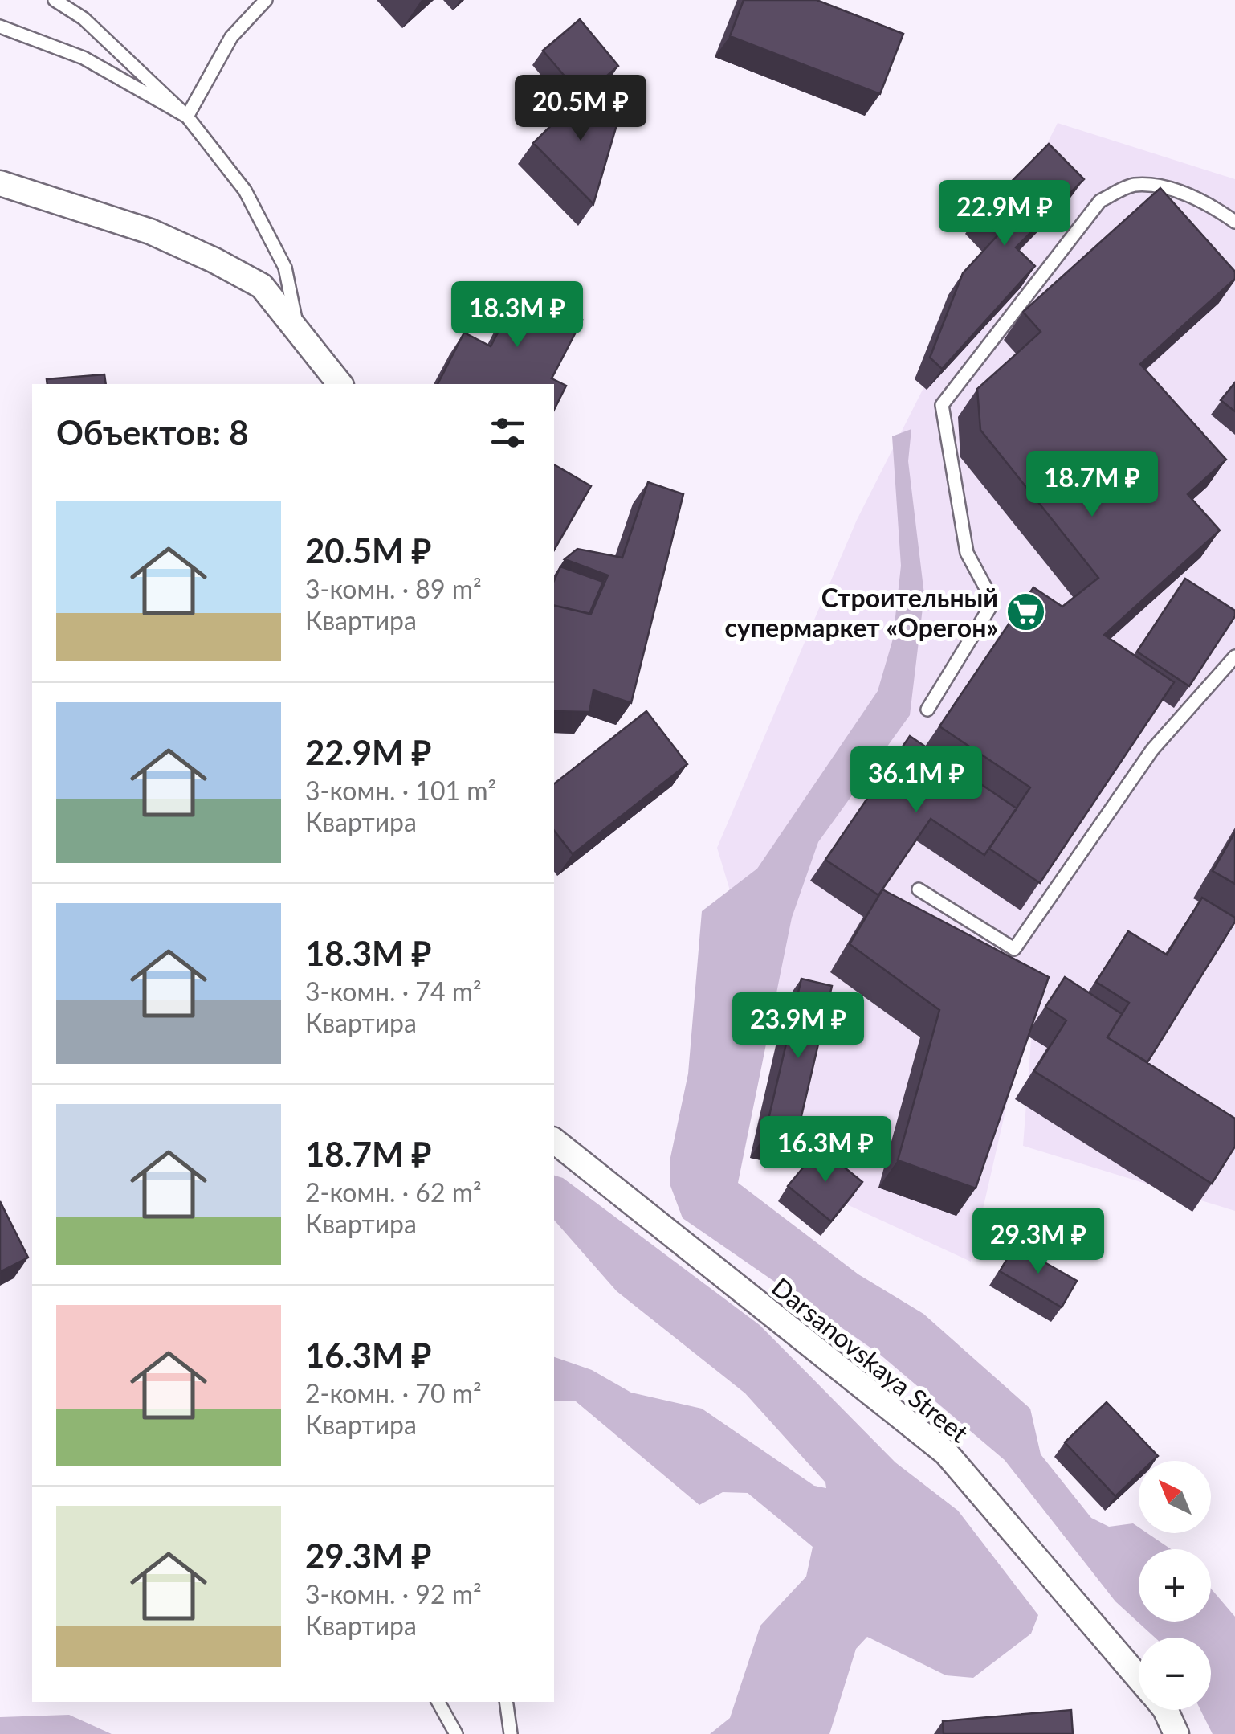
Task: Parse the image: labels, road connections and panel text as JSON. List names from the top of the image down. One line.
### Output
{"streets":{"street":["Darsanovskaya Street"]},"places":{"supermarket":["Строительный супермаркет «Орегон»"]},"north":"top left","page":{"price":["20.5M ₽","22.9M ₽","18.3M ₽","18.7M ₽","36.1M ₽","23.9M ₽","16.3M ₽","29.3M ₽"],"heading":"Объектов: 8","list":[{"name":"20.5M ₽","note":"3-комн. · 89 m² · Квартира"},{"name":"22.9M ₽","note":"3-комн. · 101 m² · Квартира"},{"name":"18.3M ₽","note":"3-комн. · 74 m² · Квартира"},{"name":"18.7M ₽","note":"2-комн. · 62 m² · Квартира"},{"name":"16.3M ₽","note":"2-комн. · 70 m² · Квартира"},{"name":"29.3M ₽","note":"3-комн. · 92 m² · Квартира"}],"map_buttons":["+","−"]}}
